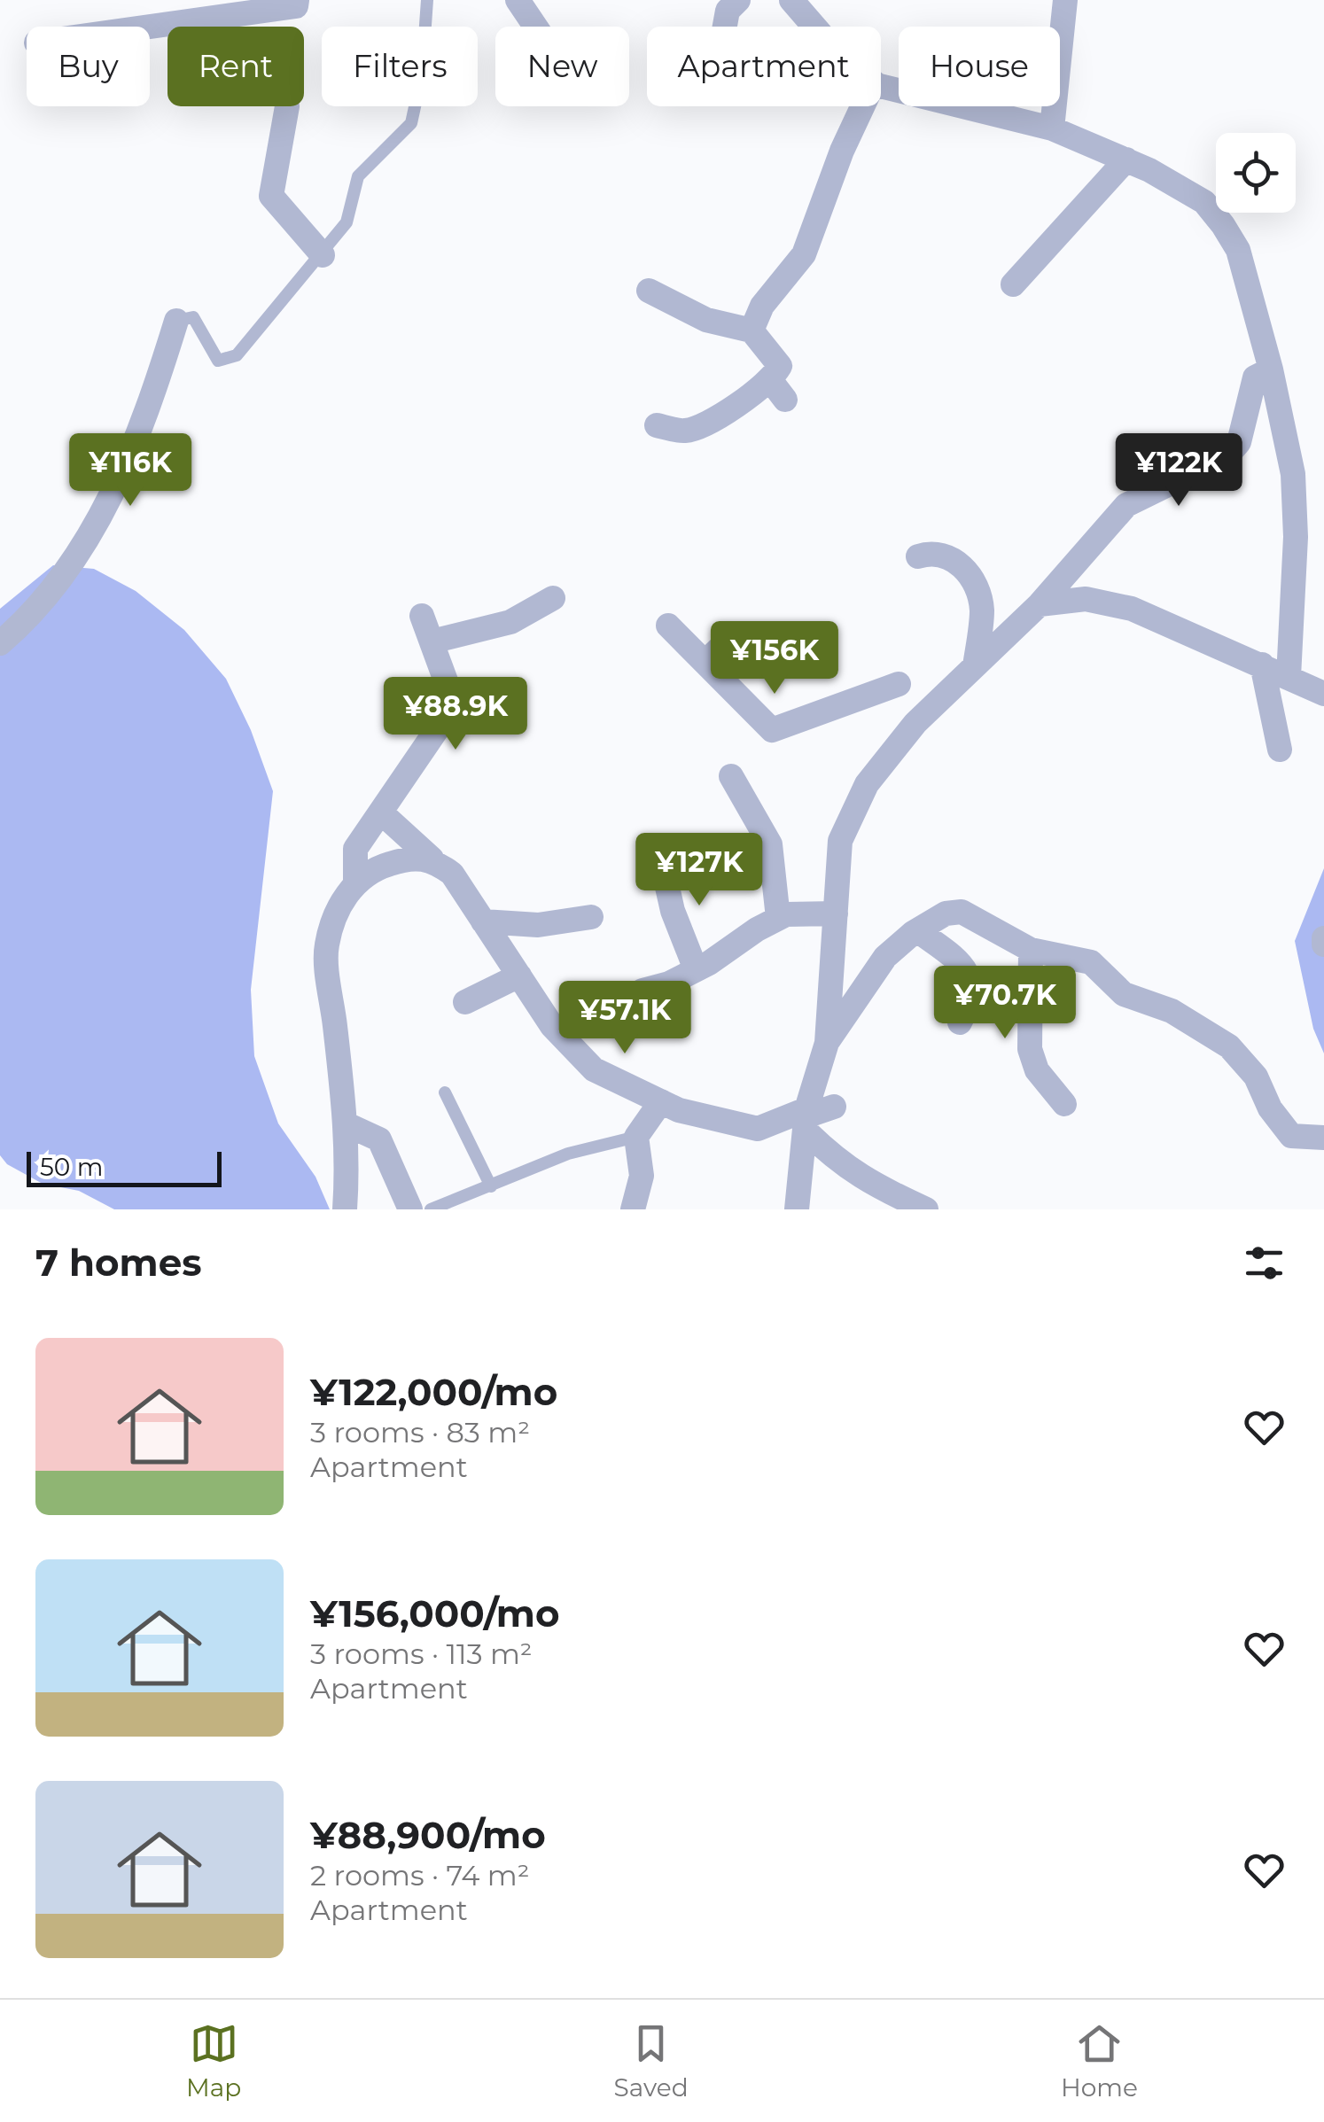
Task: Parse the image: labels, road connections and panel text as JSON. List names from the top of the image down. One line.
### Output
{"scale_bar":"50 m","page":{"chip":["Buy","Rent","Filters","New","Apartment","House"],"price":["¥116K","¥122K","¥156K","¥88.9K","¥127K","¥70.7K","¥57.1K"],"scale":"50 m","heading":"7 homes","list":[{"name":"¥122,000/mo","note":"3 rooms · 83 m² · Apartment"},{"name":"¥156,000/mo","note":"3 rooms · 113 m² · Apartment"},{"name":"¥88,900/mo","note":"2 rooms · 74 m² · Apartment"}],"tabs":["Map","Saved","Home"]}}
